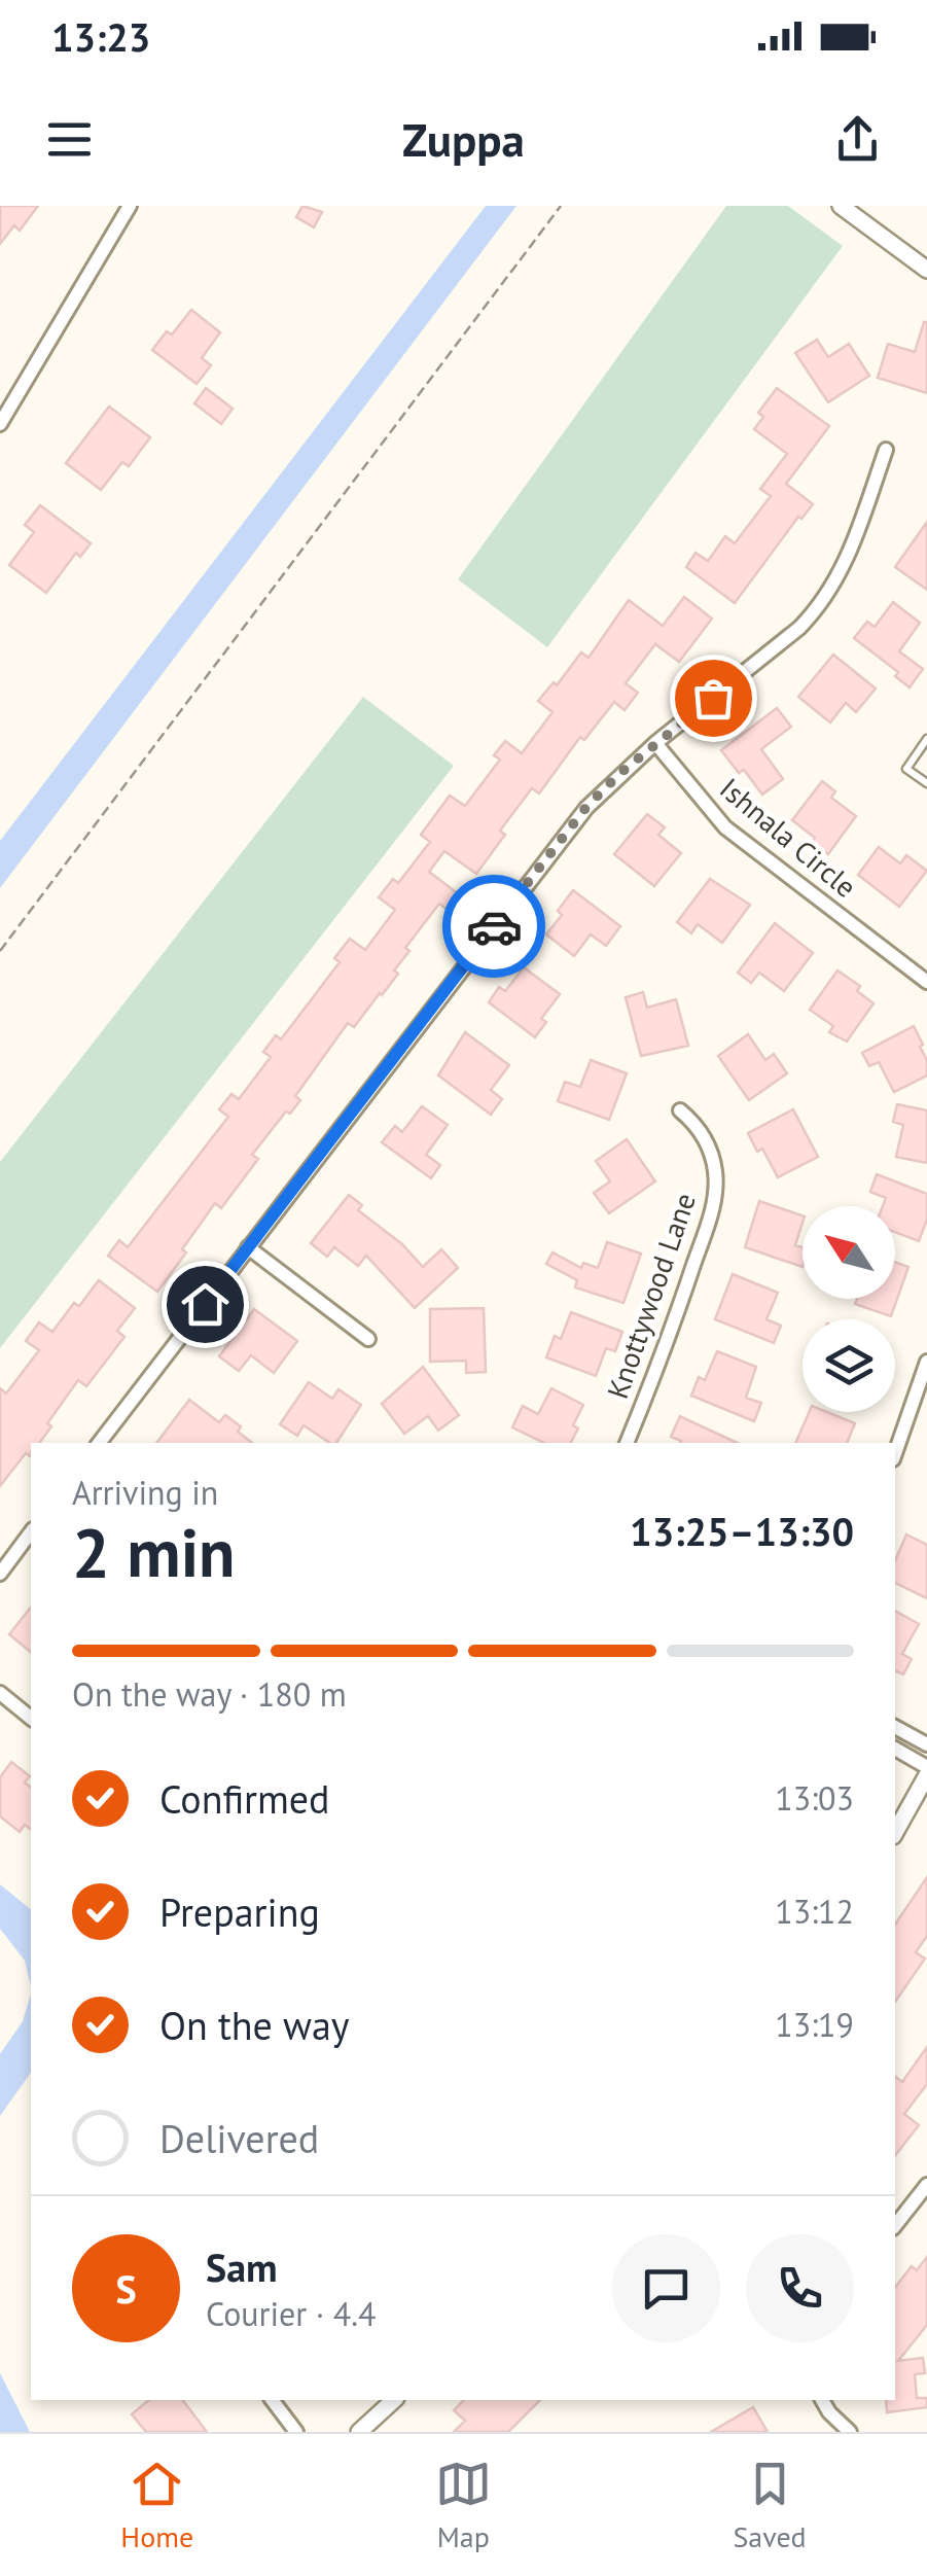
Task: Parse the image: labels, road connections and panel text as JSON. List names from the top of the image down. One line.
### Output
{"streets":{"street":["Ishnala Circle","Knottywood Lane"]},"north":"top left","page":{"status":"13:23","header":"Zuppa","heading":["2 min","Arriving in","13:25–13:30"],"panel":["Sam","Courier · 4.4"],"bar":"On the way · 180 m","list":[["Confirmed","13:03"],["Preparing","13:12"],["On the way","13:19"],"Delivered"],"round":"S","tabs":["Home","Map","Saved"]}}
